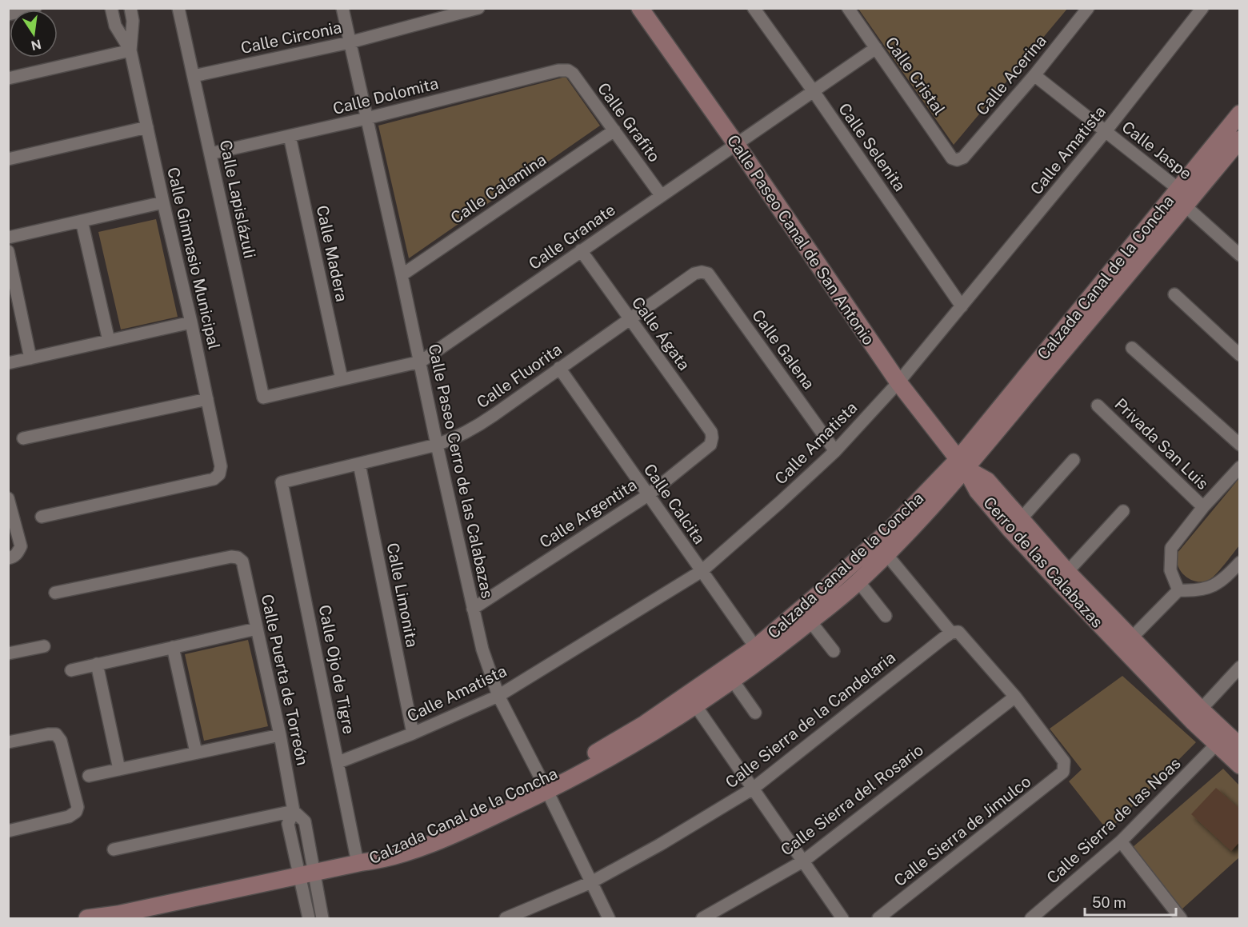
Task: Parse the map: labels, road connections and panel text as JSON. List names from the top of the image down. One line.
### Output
{"streets":{"street":["Calle Circonia","Calle Acerina","Calle Cristal","Calle Dolomita","Calle Grafito","Calle Selenita","Calle Amatista","Calle Jaspe","Calle Calamina","Calle Lapislázuli","Calle Granate","Calle Paseo Canal de San Antonio","Calle Madera","Calle Gimnasio Municipal","Calzada Canal de la Concha","Calle Ágata","Calle Galena","Calle Fluorita","Privada San Luis","Calle Paseo Cerro de las Calabazas","Calle Calcita","Calle Argentita","Cerro de las Calabazas","Calle Limonita","Calle Ojo de Tigre","Calle Puerta de Torreón","Calle Sierra de la Candelaria","Calle Sierra del Rosario","Calle Sierra de las Noas","Calle Sierra de Jimulco"]},"crossings":[["Calle Circonia","Calle Lapislázuli"],["Calle Circonia","Calle Paseo Cerro de las Calabazas"],["Calle Acerina","Calle Cristal"],["Calle Acerina","Calle Jaspe"],["Calle Cristal","Calle Granate"],["Calle Dolomita","Calle Grafito"],["Calle Dolomita","Calle Lapislázuli"],["Calle Dolomita","Calle Madera"],["Calle Dolomita","Calle Paseo Cerro de las Calabazas"],["Calle Grafito","Calle Calamina"],["Calle Grafito","Calle Granate"],["Calle Selenita","Calle Amatista"],["Calle Selenita","Calle Granate"],["Calle Amatista","Calle Jaspe"],["Calle Amatista","Calle Paseo Canal de San Antonio"],["Calle Amatista","Calle Galena"],["Calle Amatista","Calle Paseo Cerro de las Calabazas"],["Calle Amatista","Calle Calcita"],["Calle Amatista","Calle Limonita"],["Calle Amatista","Calle Ojo de Tigre"],["Calle Jaspe","Calzada Canal de la Concha"],["Calle Calamina","Calle Paseo Cerro de las Calabazas"],["Calle Lapislázuli","Calle Granate"],["Calle Granate","Calle Paseo Canal de San Antonio"],["Calle Granate","Calle Madera"],["Calle Granate","Calle Ágata"],["Calle Granate","Calle Paseo Cerro de las Calabazas"],["Calle Paseo Canal de San Antonio","Calzada Canal de la Concha"],["Calle Paseo Canal de San Antonio","Cerro de las Calabazas"],["Calzada Canal de la Concha","Calle Paseo Cerro de las Calabazas"],["Calzada Canal de la Concha","Calle Calcita"],["Calzada Canal de la Concha","Cerro de las Calabazas"],["Calzada Canal de la Concha","Calle Ojo de Tigre"],["Calzada Canal de la Concha","Calle Puerta de Torreón"],["Calle Ágata","Calle Fluorita"],["Calle Ágata","Calle Argentita"],["Calle Galena","Calle Fluorita"],["Calle Fluorita","Calle Paseo Cerro de las Calabazas"],["Calle Fluorita","Calle Calcita"],["Calle Fluorita","Calle Limonita"],["Calle Fluorita","Calle Ojo de Tigre"],["Calle Paseo Cerro de las Calabazas","Calle Argentita"],["Calle Paseo Cerro de las Calabazas","Calle Sierra de la Candelaria"],["Calle Calcita","Calle Argentita"],["Cerro de las Calabazas","Calle Sierra de las Noas"],["Calle Sierra del Rosario","Calle Sierra de Jimulco"]],"scale_bar":"50 m","north":"bottom"}
